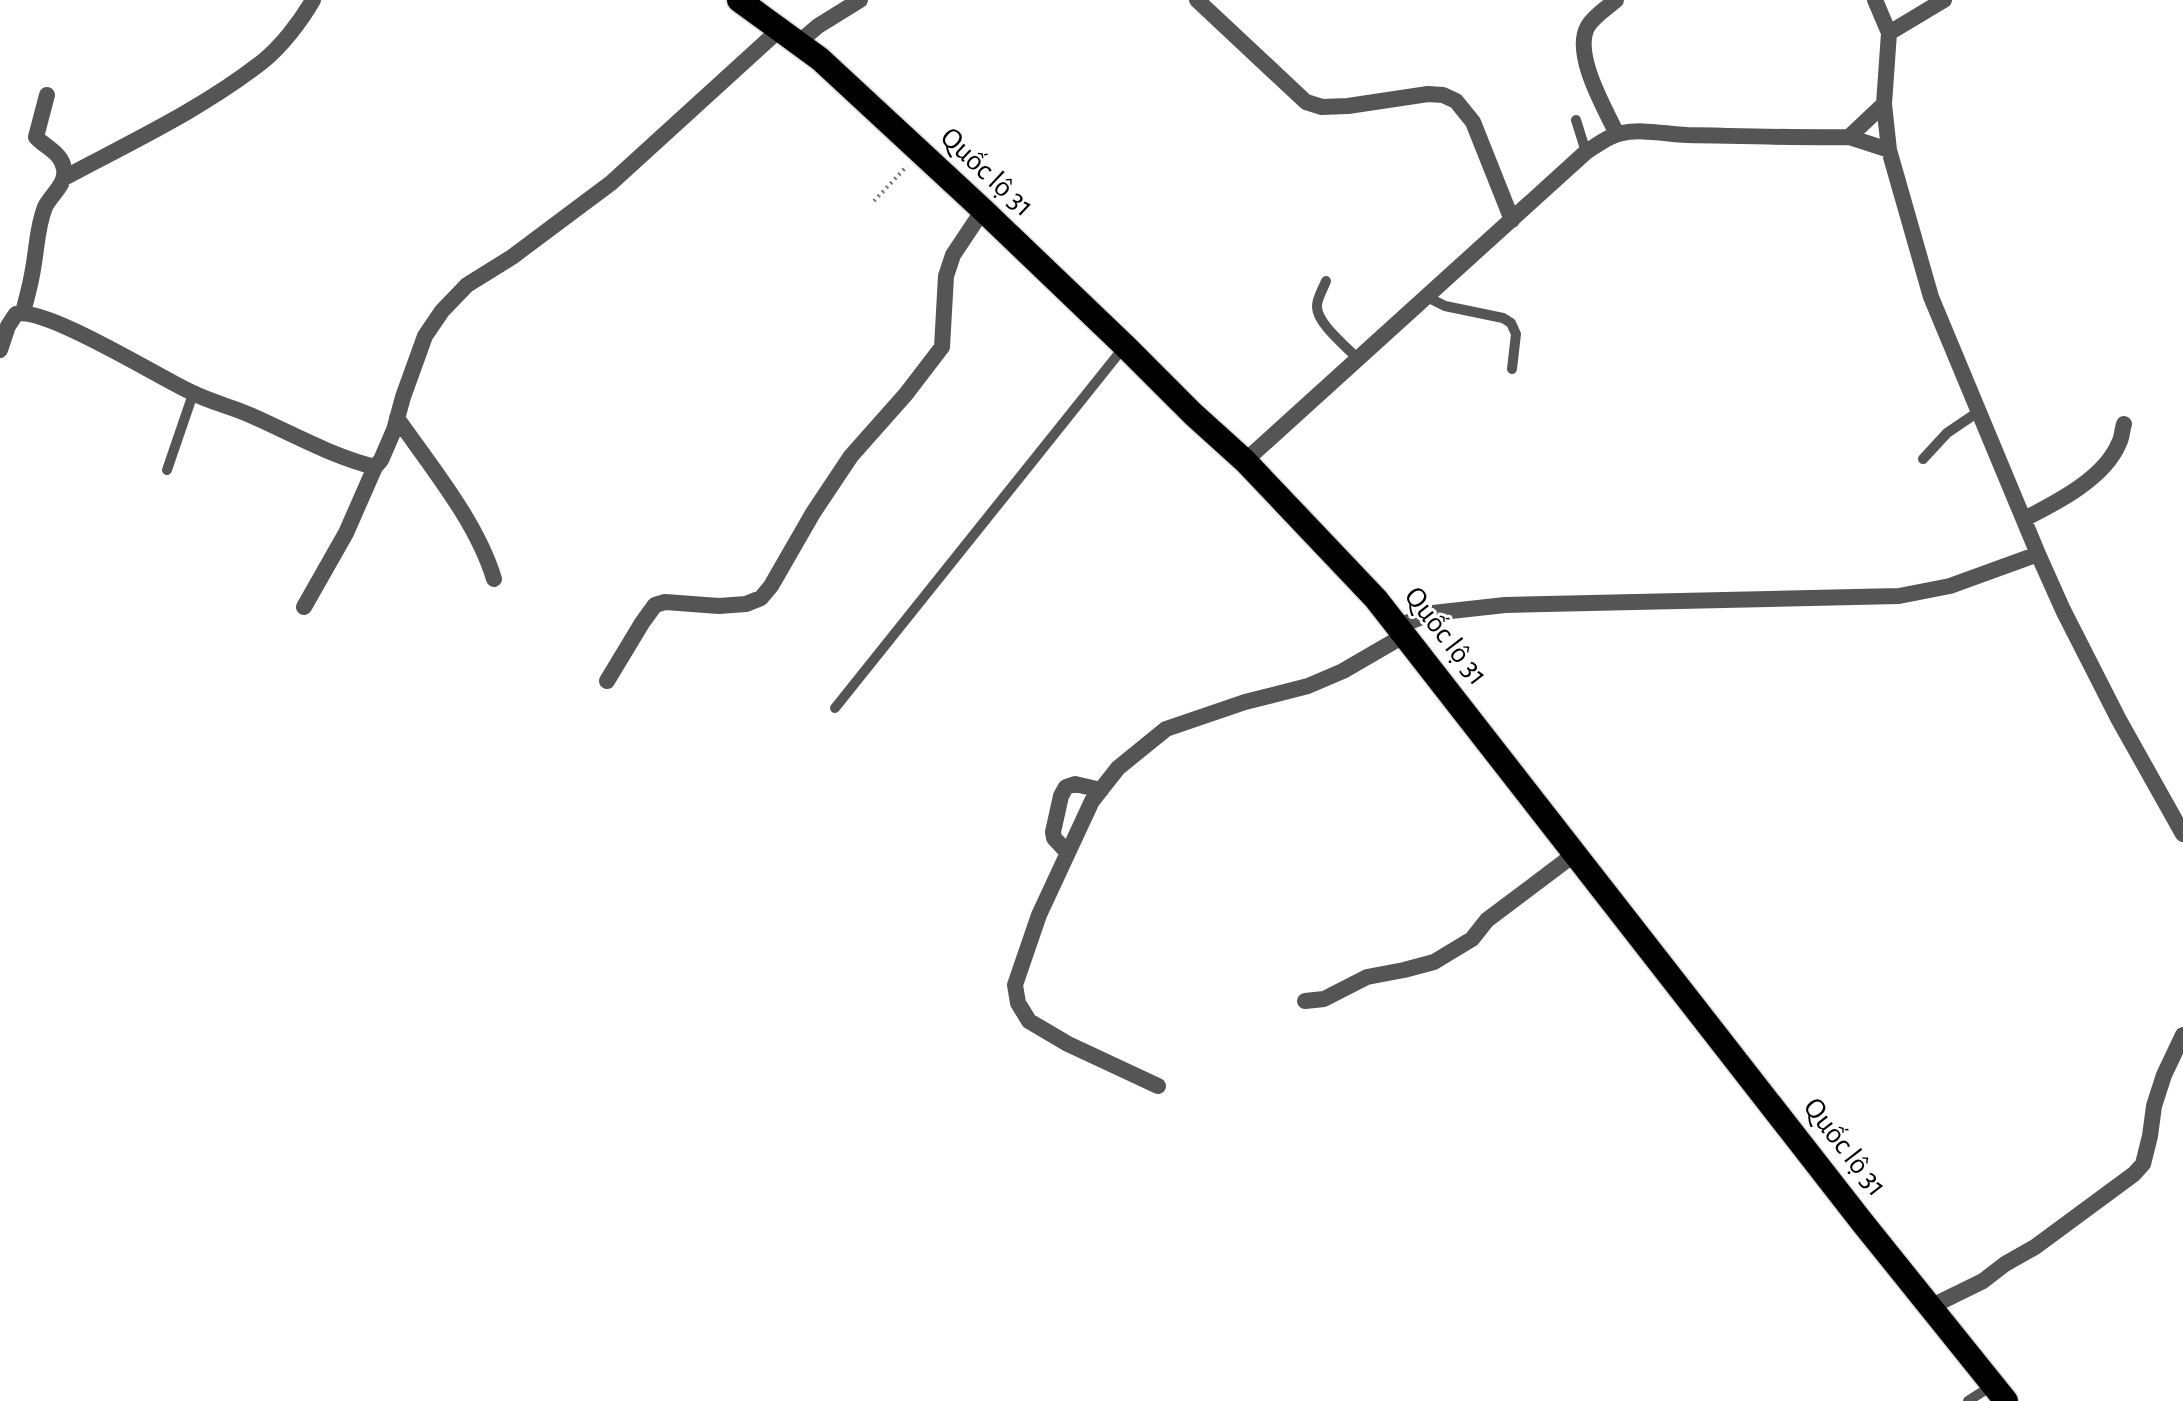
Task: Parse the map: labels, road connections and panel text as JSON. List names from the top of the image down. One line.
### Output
{"streets":{"highway":["Quốc lộ 31"]}}
